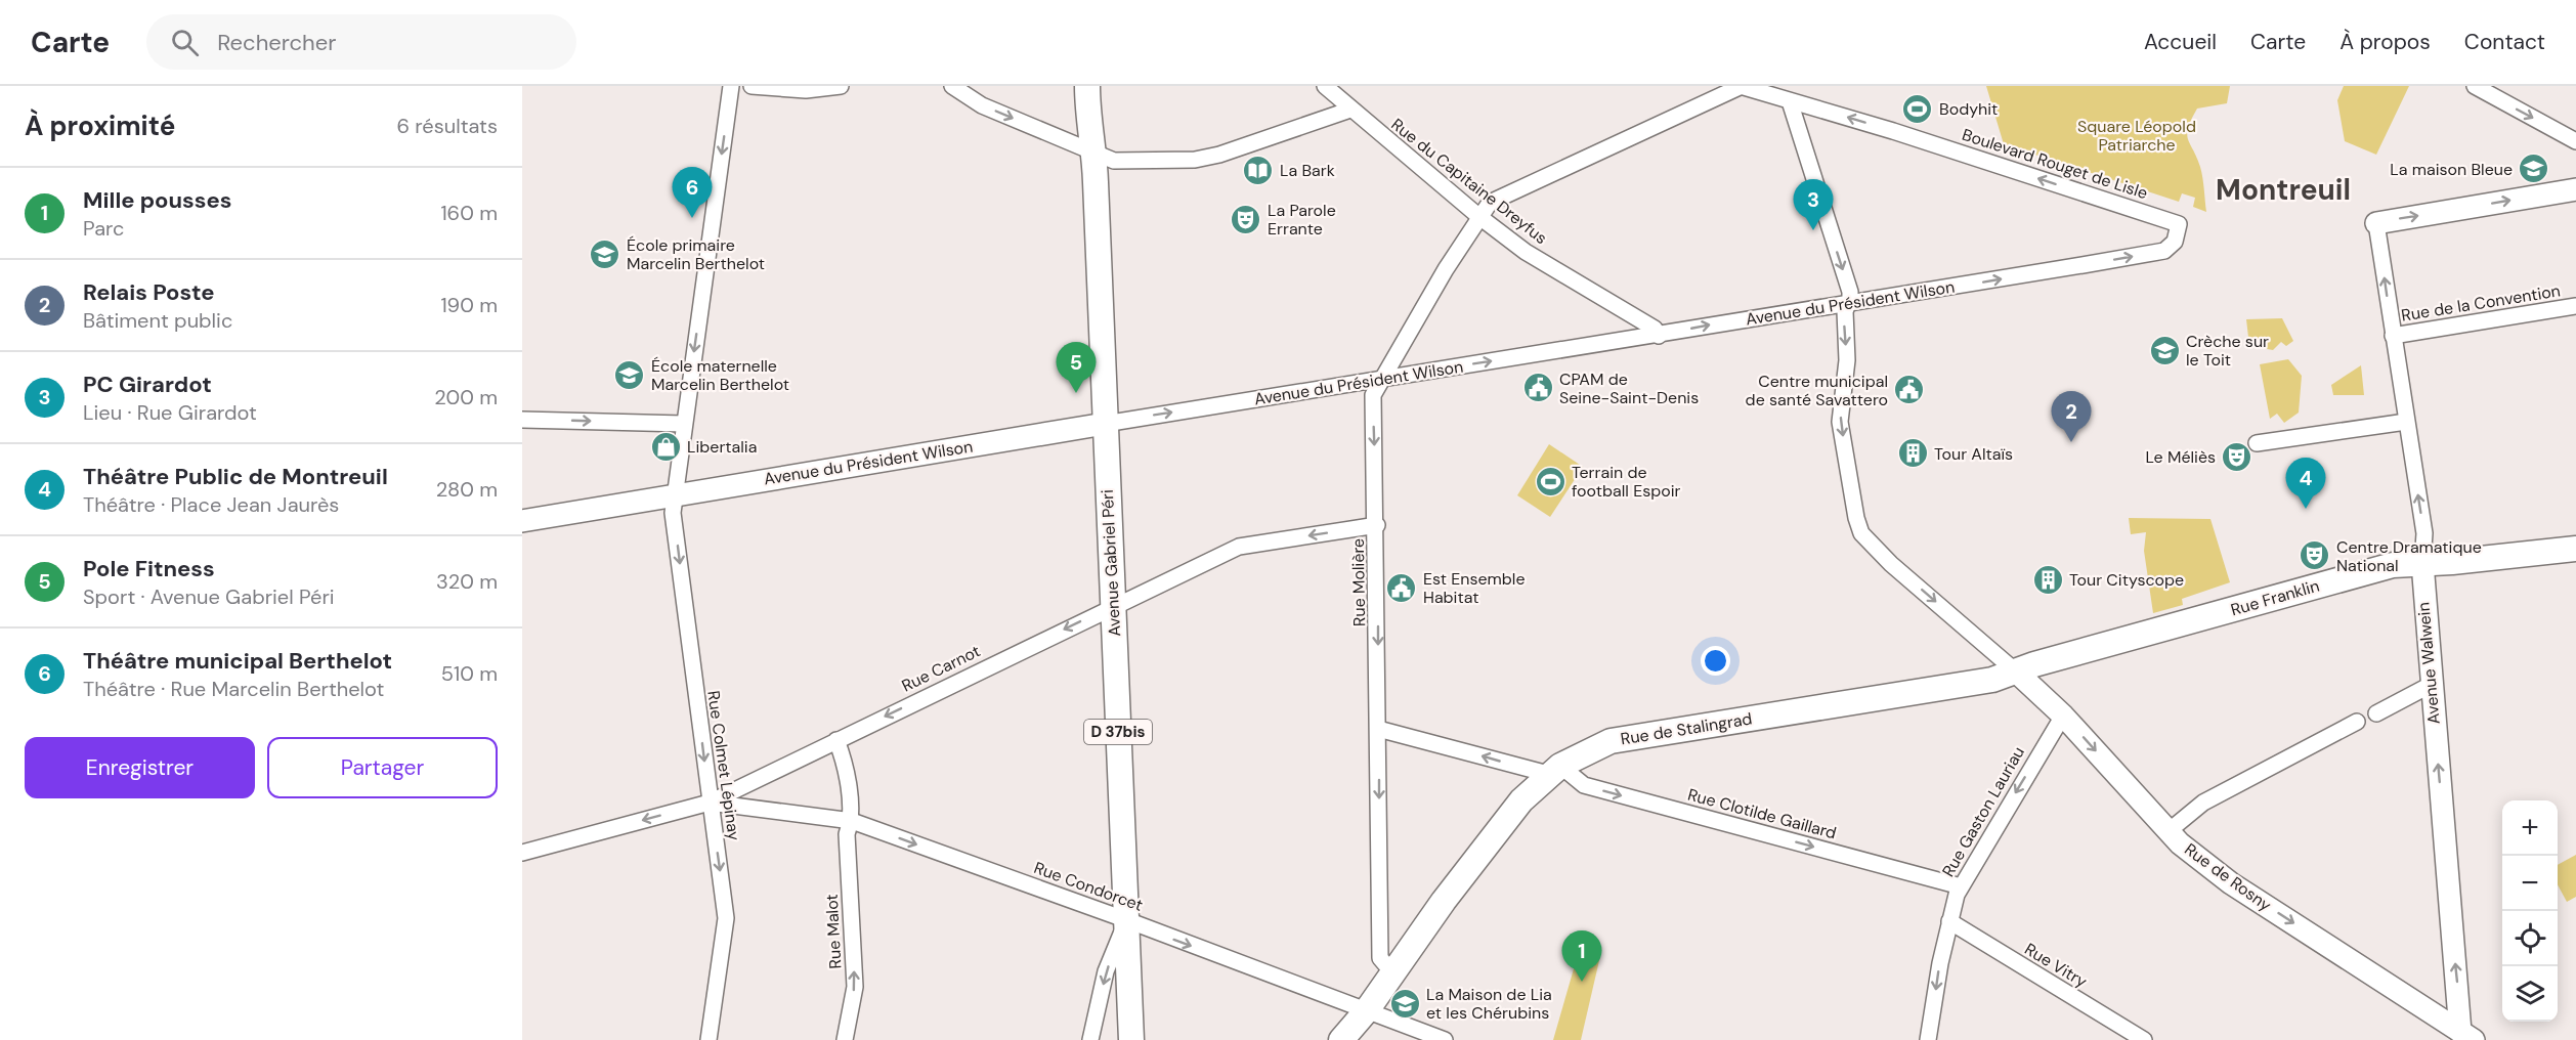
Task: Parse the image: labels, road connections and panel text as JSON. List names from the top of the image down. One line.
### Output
{"streets":{"main road":["Avenue du Président Wilson","Avenue Gabriel Péri","Rue Franklin","Avenue Walwein","Rue de Stalingrad","D 37bis","Rue de Rosny"],"street":["Boulevard Rouget de Lisle","Rue du Capitaine Dreyfus","Rue de la Convention","Rue Molière","Rue Carnot","Rue Colmet Lépinay","Rue Gaston Lauriau","Rue Clotilde Gaillard","Rue Condorcet","Rue Malot","Rue Vitry"]},"crossings":[["Boulevard Rouget de Lisle","Avenue du Président Wilson"],["Boulevard Rouget de Lisle","Rue Molière"],["Rue du Capitaine Dreyfus","Avenue du Président Wilson"],["Rue du Capitaine Dreyfus","Rue Molière"],["Avenue du Président Wilson","Avenue Gabriel Péri"],["Avenue du Président Wilson","Rue Molière"],["Avenue du Président Wilson","Rue Colmet Lépinay"],["Rue de la Convention","Avenue Walwein"],["Avenue Gabriel Péri","Rue Carnot"],["Avenue Gabriel Péri","Rue Condorcet"],["Rue Molière","Rue Carnot"],["Rue Molière","Rue de Stalingrad"],["Rue Molière","Rue Clotilde Gaillard"],["Rue Franklin","Avenue Walwein"],["Rue Franklin","Rue de Stalingrad"],["Rue Franklin","Rue de Rosny"],["Avenue Walwein","Rue de Rosny"],["Rue Carnot","Rue Colmet Lépinay"],["Rue Carnot","Rue Condorcet"],["Rue Carnot","Rue Malot"],["Rue de Stalingrad","Rue Clotilde Gaillard"],["Rue de Stalingrad","Rue de Rosny"],["Rue de Stalingrad","Rue Condorcet"],["Rue Colmet Lépinay","Rue Condorcet"],["Rue Gaston Lauriau","Rue Clotilde Gaillard"],["Rue Gaston Lauriau","Rue de Rosny"],["Rue Gaston Lauriau","Rue Vitry"],["Rue Condorcet","Rue Malot"]],"one_way":["Boulevard Rouget de Lisle","Avenue du Président Wilson","Rue Molière","Avenue Walwein","Rue Carnot","Rue Colmet Lépinay","Rue Gaston Lauriau","Rue de Rosny","Rue Condorcet","Rue Malot"],"districts":["Montreuil"],"parks":["Square Léopold Patriarche"],"places":{"sports":["Bodyhit","Terrain de football Espoir"],"school or university":["La maison Bleue","École primaire Marcelin Berthelot","Crèche sur le Toit","École maternelle Marcelin Berthelot","La Maison de Lia et les Chérubins"],"library":["La Bark"],"theatre":["La Parole Errante","Le Méliès","Centre Dramatique National"],"public building":["CPAM de Seine-Saint-Denis","Centre municipal de santé Savattero","Est Ensemble Habitat"],"shop":["Libertalia"],"building":["Tour Altaïs","Tour Cityscope"]},"page":{"header":"Carte","search":"Rechercher","nav":["Accueil","Carte","À propos","Contact"],"heading":["À proximité","6 résultats"],"list":[{"mark":"1","name":"Mille pousses","note":"Parc","value":"160 m"},{"mark":"2","name":"Relais Poste","note":"Bâtiment public","value":"190 m"},{"mark":"3","name":"PC Girardot","note":"Lieu · Rue Girardot","value":"200 m"},{"mark":"4","name":"Théâtre Public de Montreuil","note":"Théâtre · Place Jean Jaurès","value":"280 m"},{"mark":"5","name":"Pole Fitness","note":"Sport · Avenue Gabriel Péri","value":"320 m"},{"mark":"6","name":"Théâtre municipal Berthelot","note":"Théâtre · Rue Marcelin Berthelot","value":"510 m"}],"pins":["6","3","5","2","4","1"],"buttons":["Enregistrer","Partager"],"map_buttons":["+","−"]}}
